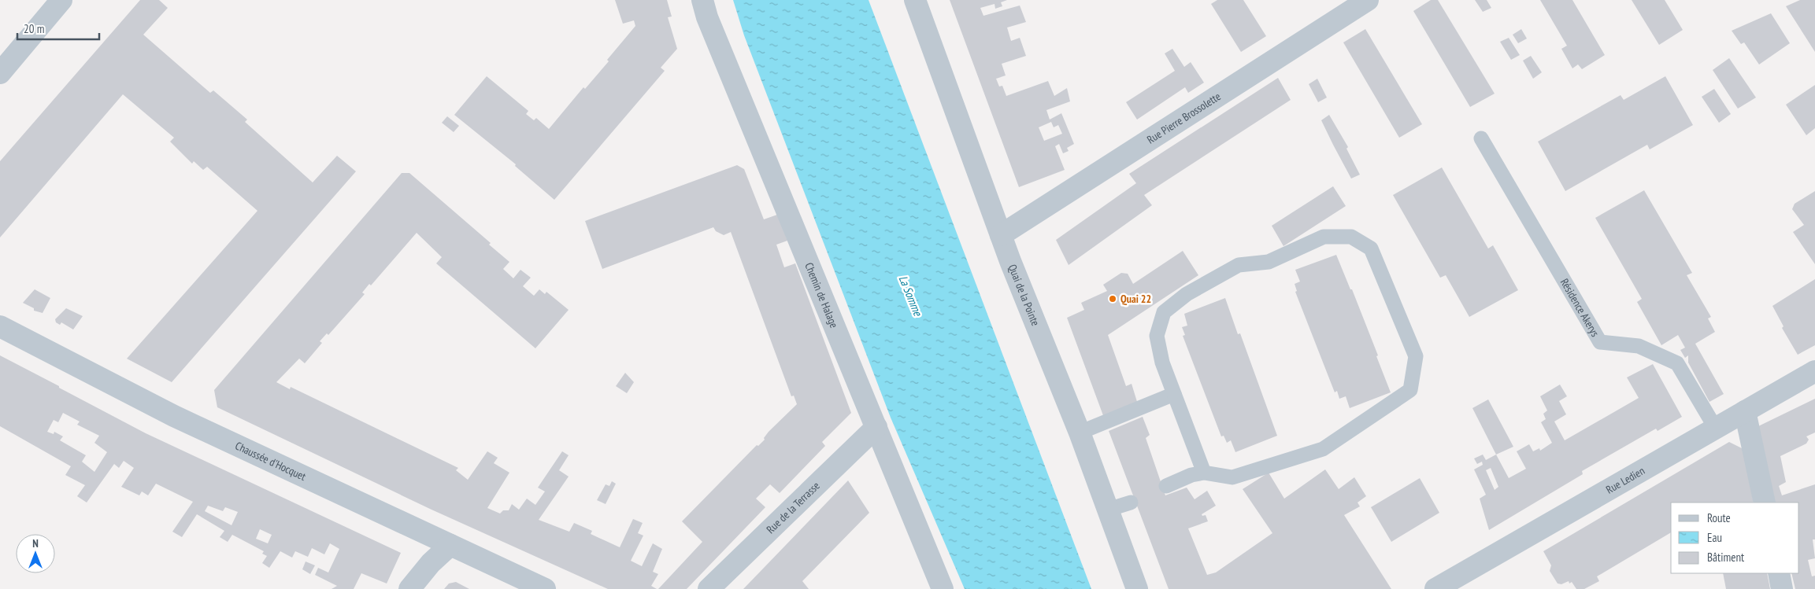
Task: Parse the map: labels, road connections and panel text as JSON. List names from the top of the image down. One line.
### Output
{"streets":{"street":["Rue Pierre Brossolette","Chemin de Halage","Quai de la Pointe","Chaussée d'Hocquet","Rue Ledien","Rue de la Terrasse"],"lane":["Résidence Akerys"]},"crossings":[["Rue Pierre Brossolette","Quai de la Pointe"],["Chemin de Halage","Rue de la Terrasse"],["Résidence Akerys","Rue Ledien"]],"water":["La Somme"],"places":["Quai 22"],"legend":["Route","Eau","Bâtiment"],"scale_bar":"20 m","north":"top"}
